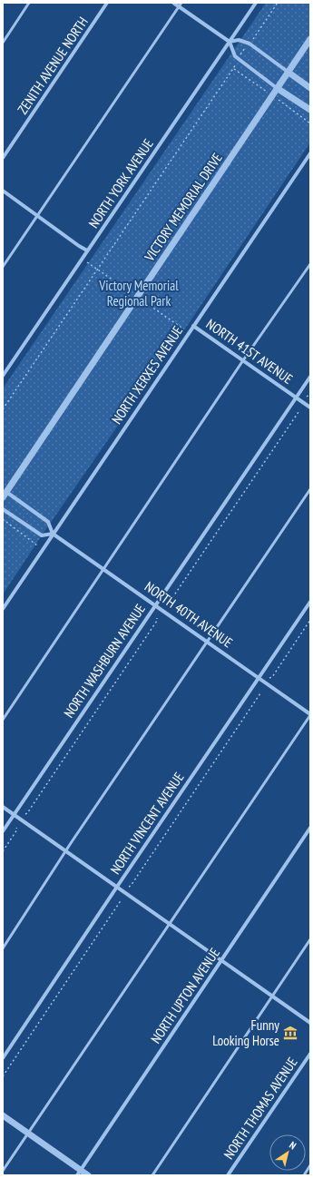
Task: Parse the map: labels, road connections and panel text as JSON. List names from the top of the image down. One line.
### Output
{"streets":{"street":["ZENITH AVENUE NORTH","NORTH YORK AVENUE","VICTORY MEMORIAL DRIVE","NORTH 41ST AVENUE","NORTH XERXES AVENUE","NORTH 40TH AVENUE","NORTH WASHBURN AVENUE","NORTH VINCENT AVENUE","NORTH UPTON AVENUE","NORTH THOMAS AVENUE"]},"crossings":[["VICTORY MEMORIAL DRIVE","NORTH 40TH AVENUE"],["NORTH 41ST AVENUE","NORTH XERXES AVENUE"],["NORTH 41ST AVENUE","NORTH WASHBURN AVENUE"],["NORTH XERXES AVENUE","NORTH 40TH AVENUE"],["NORTH 40TH AVENUE","NORTH WASHBURN AVENUE"],["NORTH 40TH AVENUE","NORTH VINCENT AVENUE"]],"parks":["Victory Memorial Regional Park"],"places":{"museum":["Funny Looking Horse"]},"north":"top right"}
